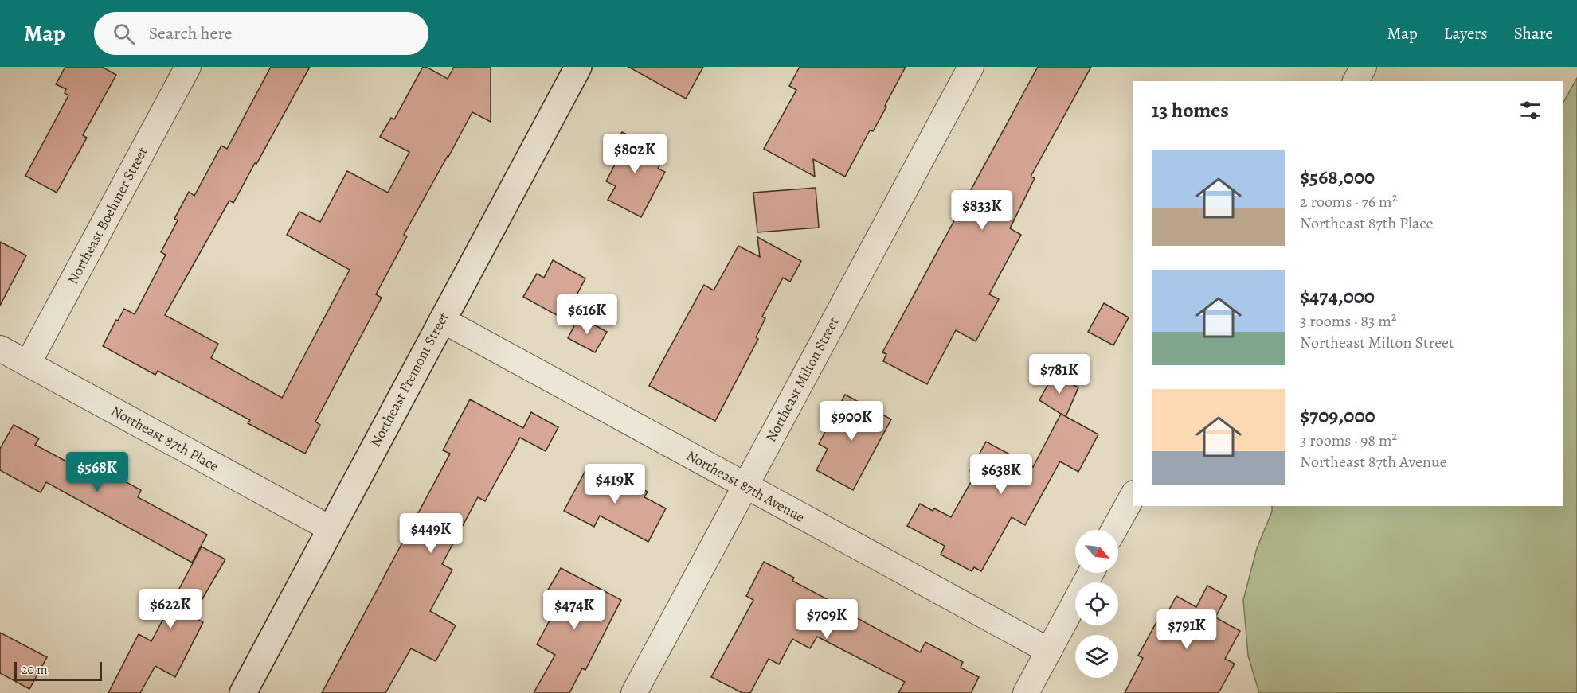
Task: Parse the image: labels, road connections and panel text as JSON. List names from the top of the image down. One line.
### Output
{"streets":{"street":["Northeast Boehmer Street","Northeast Fremont Street","Northeast Milton Street","Northeast 87th Place","Northeast 87th Avenue"]},"crossings":[["Northeast Boehmer Street","Northeast 87th Place"],["Northeast Fremont Street","Northeast 87th Place"],["Northeast Fremont Street","Northeast 87th Avenue"],["Northeast Milton Street","Northeast 87th Avenue"]],"scale_bar":"20 m","north":"bottom right","page":{"header":"Map","search":"Search here","nav":["Map","Layers","Share"],"heading":"13 homes","price":["$802K","$833K","$616K","$781K","$900K","$568K","$638K","$419K","$449K","$622K","$474K","$709K","$791K"],"list":[{"name":"$568,000","note":"2 rooms · 76 m² · Northeast 87th Place"},{"name":"$474,000","note":"3 rooms · 83 m² · Northeast Milton Street"},{"name":"$709,000","note":"3 rooms · 98 m² · Northeast 87th Avenue"}],"scale":"20 m"}}
